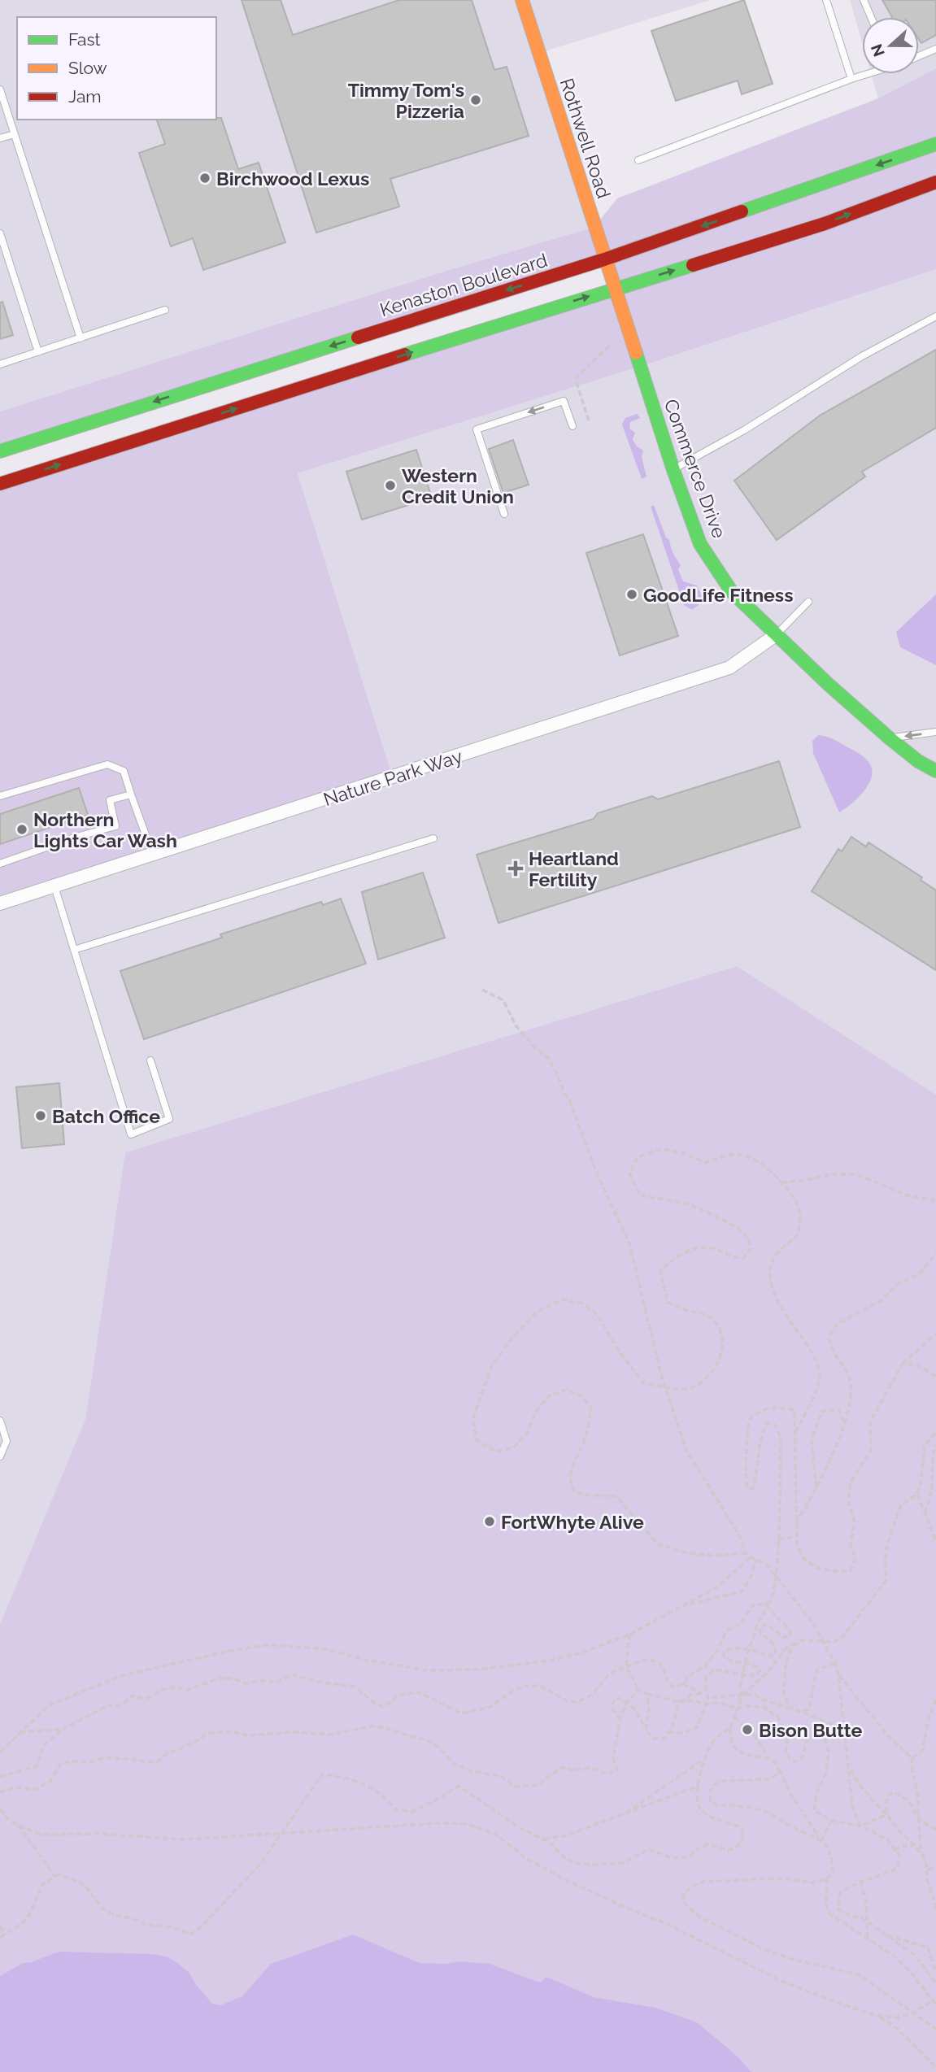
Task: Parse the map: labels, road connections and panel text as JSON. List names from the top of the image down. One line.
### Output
{"streets":{"main road":["Rothwell Road","Kenaston Boulevard","Commerce Drive"],"street":["Nature Park Way"]},"crossings":[["Rothwell Road","Kenaston Boulevard"],["Rothwell Road","Commerce Drive"],["Commerce Drive","Nature Park Way"]],"places":{"other":["Timmy Tom's Pizzeria","Birchwood Lexus","Western Credit Union","GoodLife Fitness","Northern Lights Car Wash","Batch Office","FortWhyte Alive","Bison Butte"],"health":["Heartland Fertility"]},"legend":["Fast","Slow","Jam"],"north":"left"}
